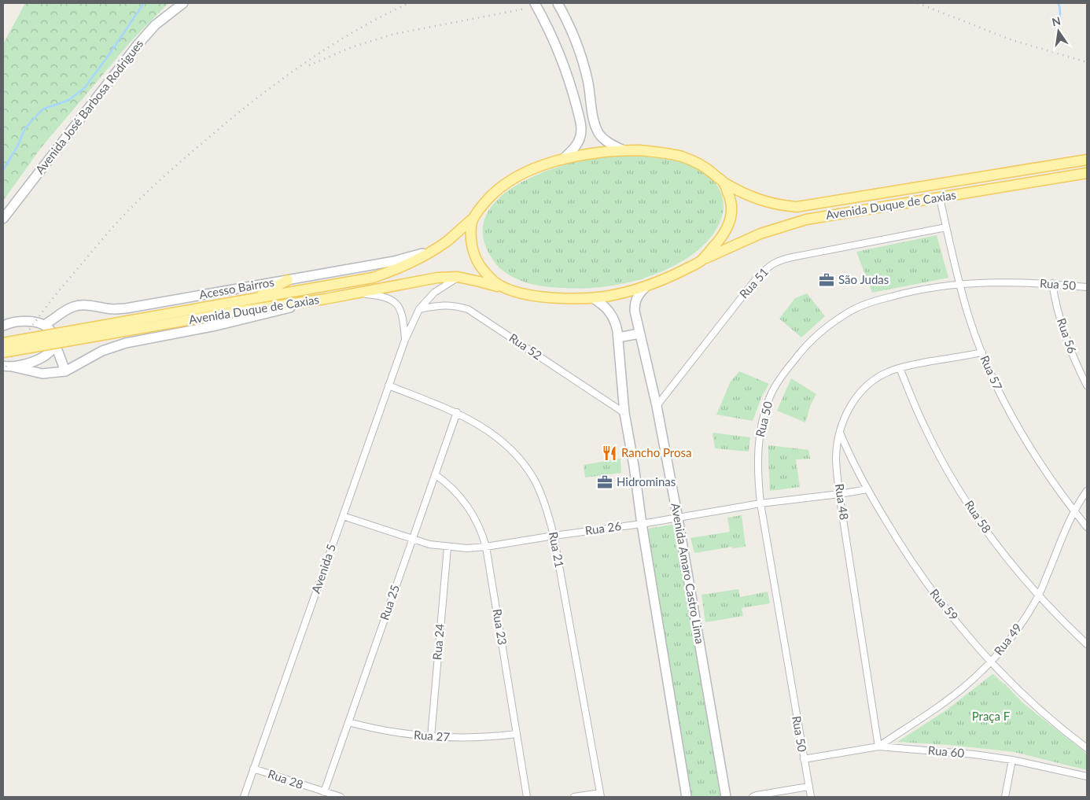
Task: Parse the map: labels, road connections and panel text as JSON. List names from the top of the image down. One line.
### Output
{"streets":{"main road":["Avenida Duque de Caxias"],"street":["Avenida José Barbosa Rodrigues","Rua 51","Rua 50","Acesso Bairros","Rua 56","Rua 52","Rua 57","Rua 48","Rua 58","Rua 26","Rua 21","Avenida 5","Avenida Amaro Castro Lima","Rua 25","Rua 59","Rua 23","Rua 49","Rua 24","Rua 27","Rua 60","Rua 28"]},"crossings":[["Avenida Duque de Caxias","Acesso Bairros"],["Avenida Duque de Caxias","Rua 57"],["Avenida Duque de Caxias","Avenida 5"],["Avenida Duque de Caxias","Avenida Amaro Castro Lima"],["Rua 51","Rua 57"],["Rua 51","Avenida Amaro Castro Lima"],["Rua 50","Rua 56"],["Rua 50","Rua 57"],["Rua 50","Rua 26"],["Rua 50","Rua 60"],["Rua 52","Avenida 5"],["Rua 57","Rua 48"],["Rua 57","Rua 49"],["Rua 48","Rua 58"],["Rua 48","Rua 26"],["Rua 48","Rua 59"],["Rua 48","Rua 49"],["Rua 48","Rua 60"],["Rua 58","Rua 49"],["Rua 26","Rua 21"],["Rua 26","Avenida 5"],["Rua 26","Avenida Amaro Castro Lima"],["Rua 26","Rua 25"],["Rua 26","Rua 59"],["Rua 26","Rua 23"],["Rua 26","Rua 24"],["Rua 21","Avenida 5"],["Rua 21","Rua 25"],["Avenida 5","Rua 28"],["Rua 25","Rua 23"],["Rua 25","Rua 27"],["Rua 25","Rua 28"],["Rua 59","Rua 49"],["Rua 23","Rua 27"],["Rua 49","Rua 60"],["Rua 24","Rua 27"]],"parks":["Praça F"],"places":{"office":["São Judas","Hidrominas"],"restaurant":["Rancho Prosa"]},"north":"top"}
